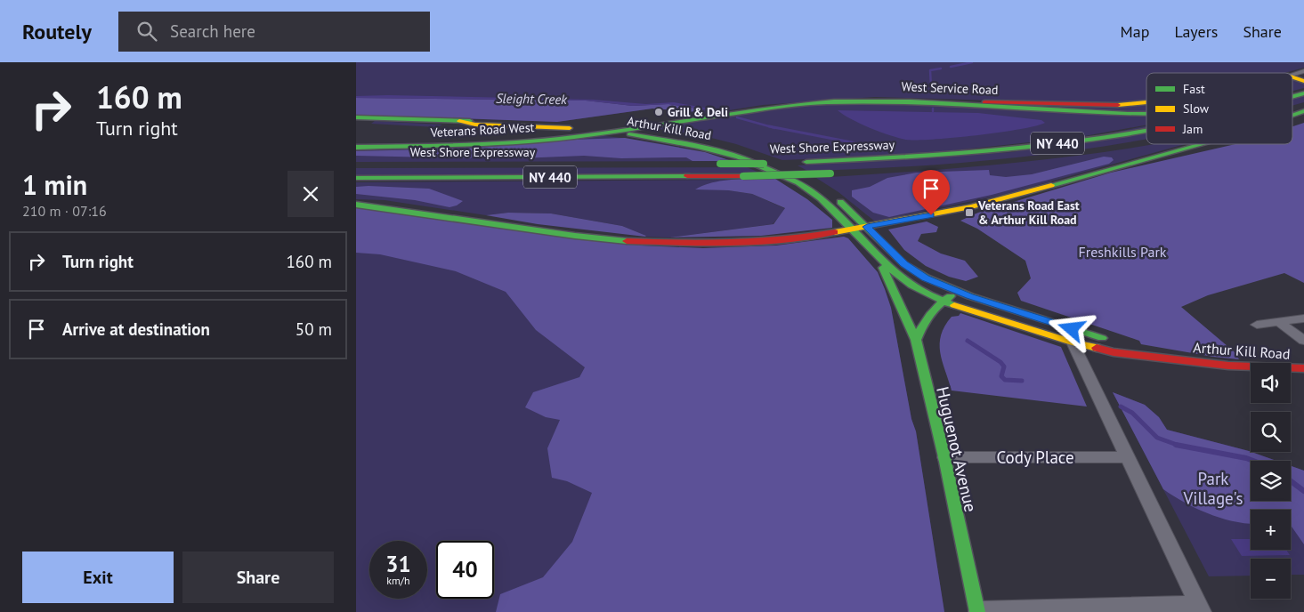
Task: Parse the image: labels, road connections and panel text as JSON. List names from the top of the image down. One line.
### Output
{"streets":{"main road":["West Service Road","Arthur Kill Road","Veterans Road West","NY 440","West Shore Expressway","Huguenot Avenue"],"street":["Cody Place"]},"crossings":[["West Service Road","Arthur Kill Road"],["West Service Road","Veterans Road West"],["Arthur Kill Road","Veterans Road West"],["Arthur Kill Road","Huguenot Avenue"],["Huguenot Avenue","Cody Place"]],"water":["Sleight Creek"],"parks":["Freshkills Park","Park Village's"],"places":{"other":["Grill & Deli"],"transit":["Veterans Road East & Arthur Kill Road"]},"legend":["Fast","Slow","Jam"],"page":{"header":"Routely","search":"Search here","nav":["Map","Layers","Share"],"turn":["160 m","Turn right"],"heading":["1 min","210 m · 07:16"],"list":[{"name":"Turn right","value":"160 m"},{"name":"Arrive at destination","value":"50 m"}],"map_buttons":["+","−"],"speed":"31 km/h","limit":"40","buttons":["Exit","Share"]}}
